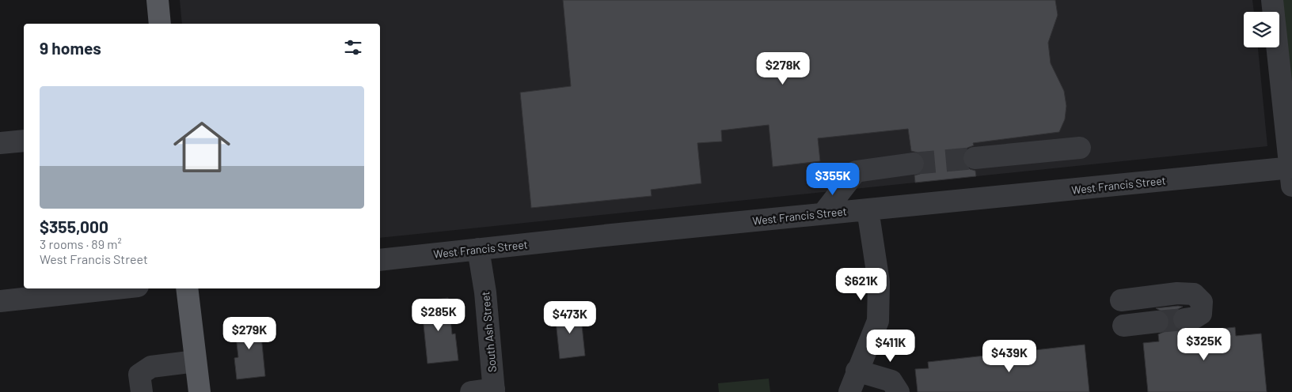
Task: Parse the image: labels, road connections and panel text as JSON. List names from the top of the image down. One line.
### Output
{"streets":{"street":["West Francis Street","South Ash Street"]},"crossings":[["West Francis Street","South Ash Street"]],"page":{"heading":"9 homes","price":["$278K","$355K","$621K","$285K","$473K","$279K","$325K","$411K","$439K"],"list":[{"name":"$355,000","note":"3 rooms · 89 m² · West Francis Street"}]}}
